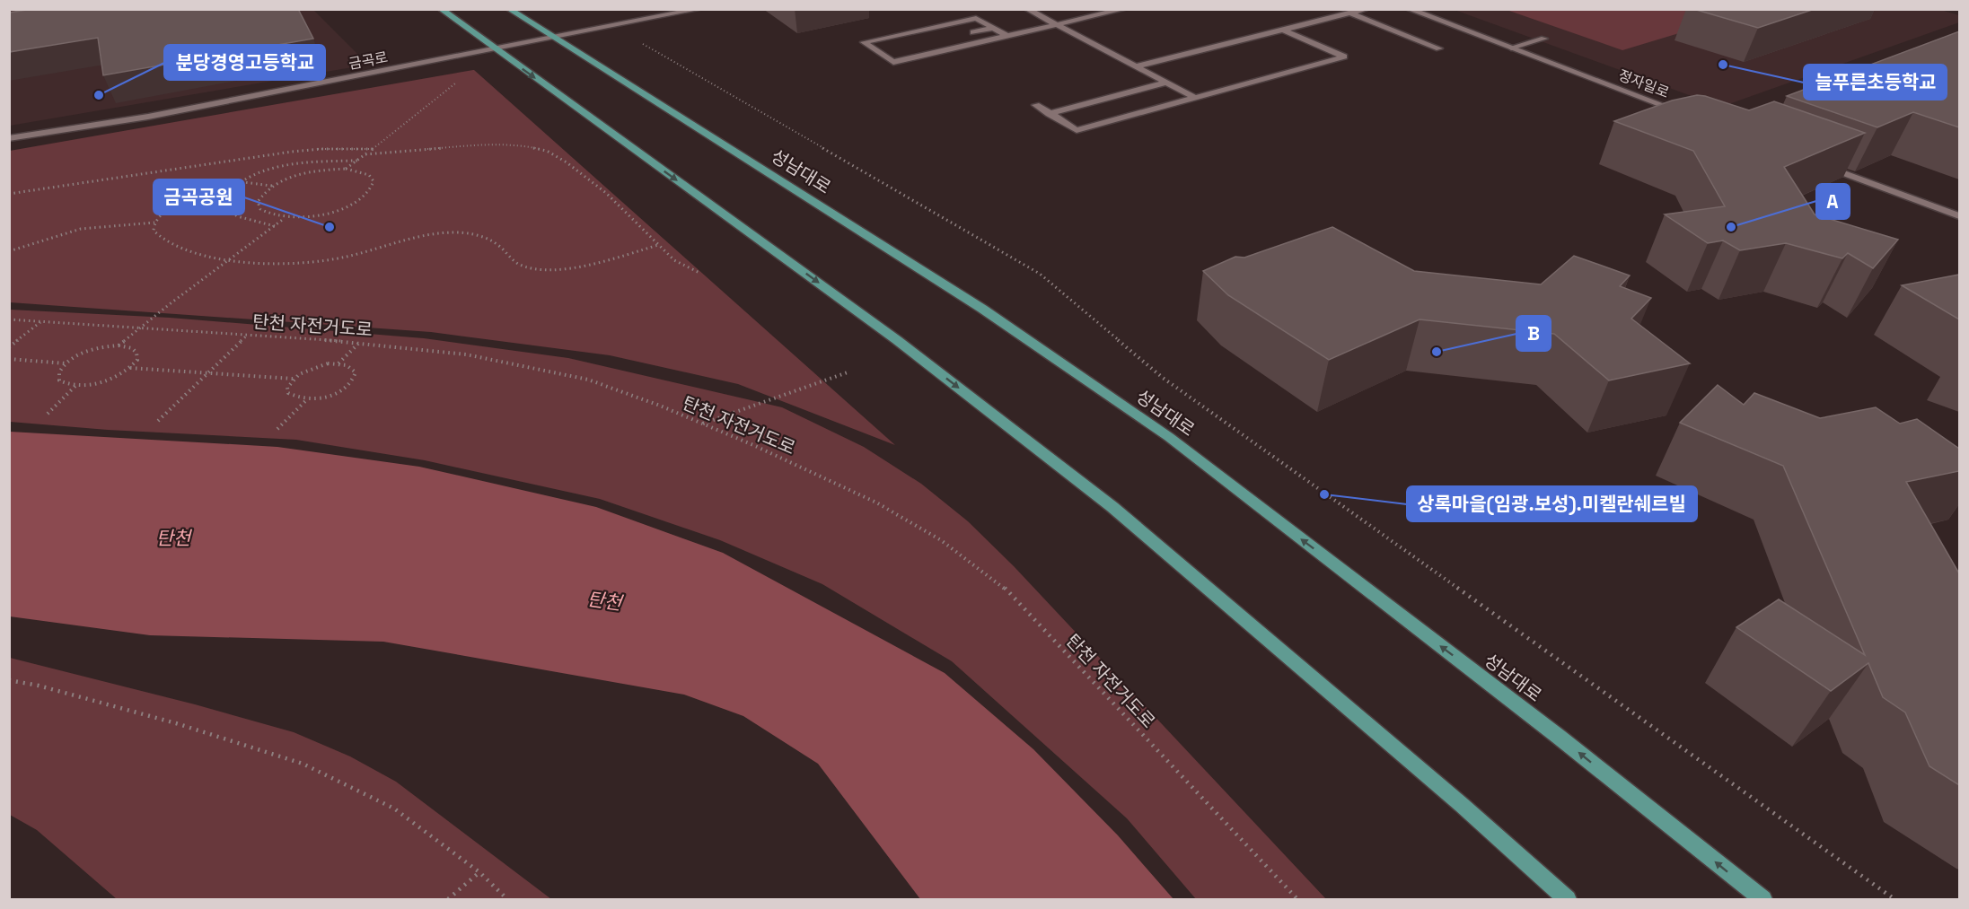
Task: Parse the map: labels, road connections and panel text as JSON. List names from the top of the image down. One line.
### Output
{"streets":{"main road":["금곡로","정자일로","성남대로"],"path":["탄천 자전거도로"]},"crossings":[["금곡로","성남대로"]],"water":["탄천"],"places":["늘푸른초등학교","분당경영고등학교","금곡공원","A","B","상록마을(임광.보성).미켈란쉐르빌"]}
